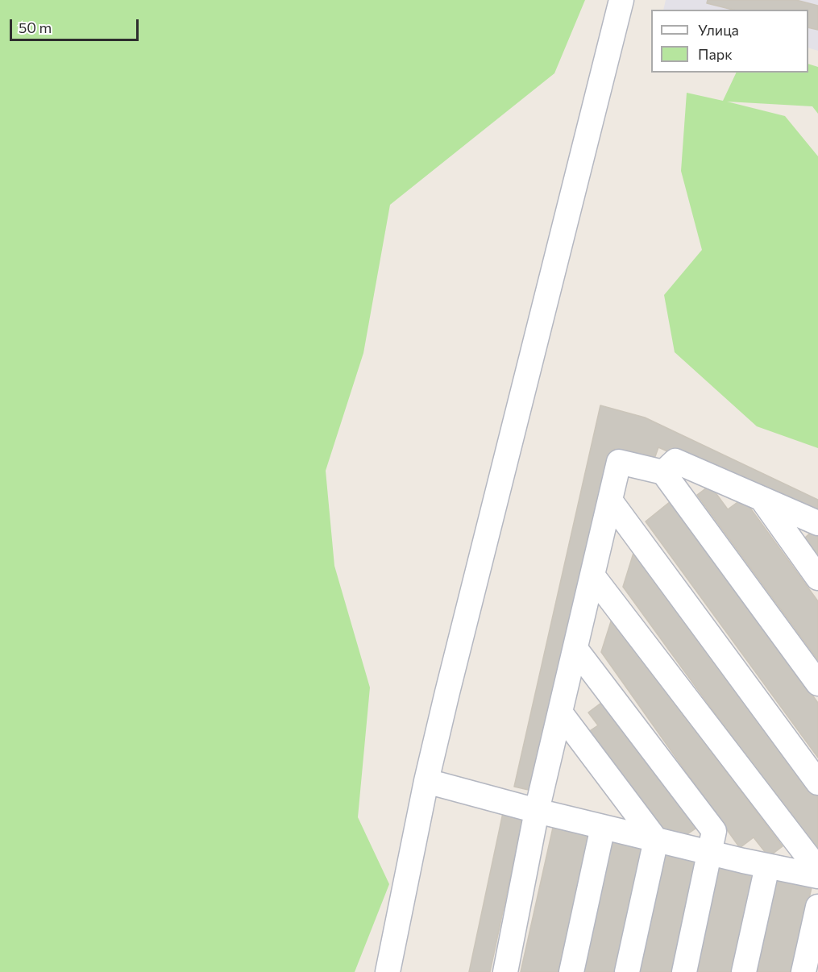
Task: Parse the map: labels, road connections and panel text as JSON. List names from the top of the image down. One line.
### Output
{"legend":["Улица","Парк"],"scale_bar":"50 m"}
